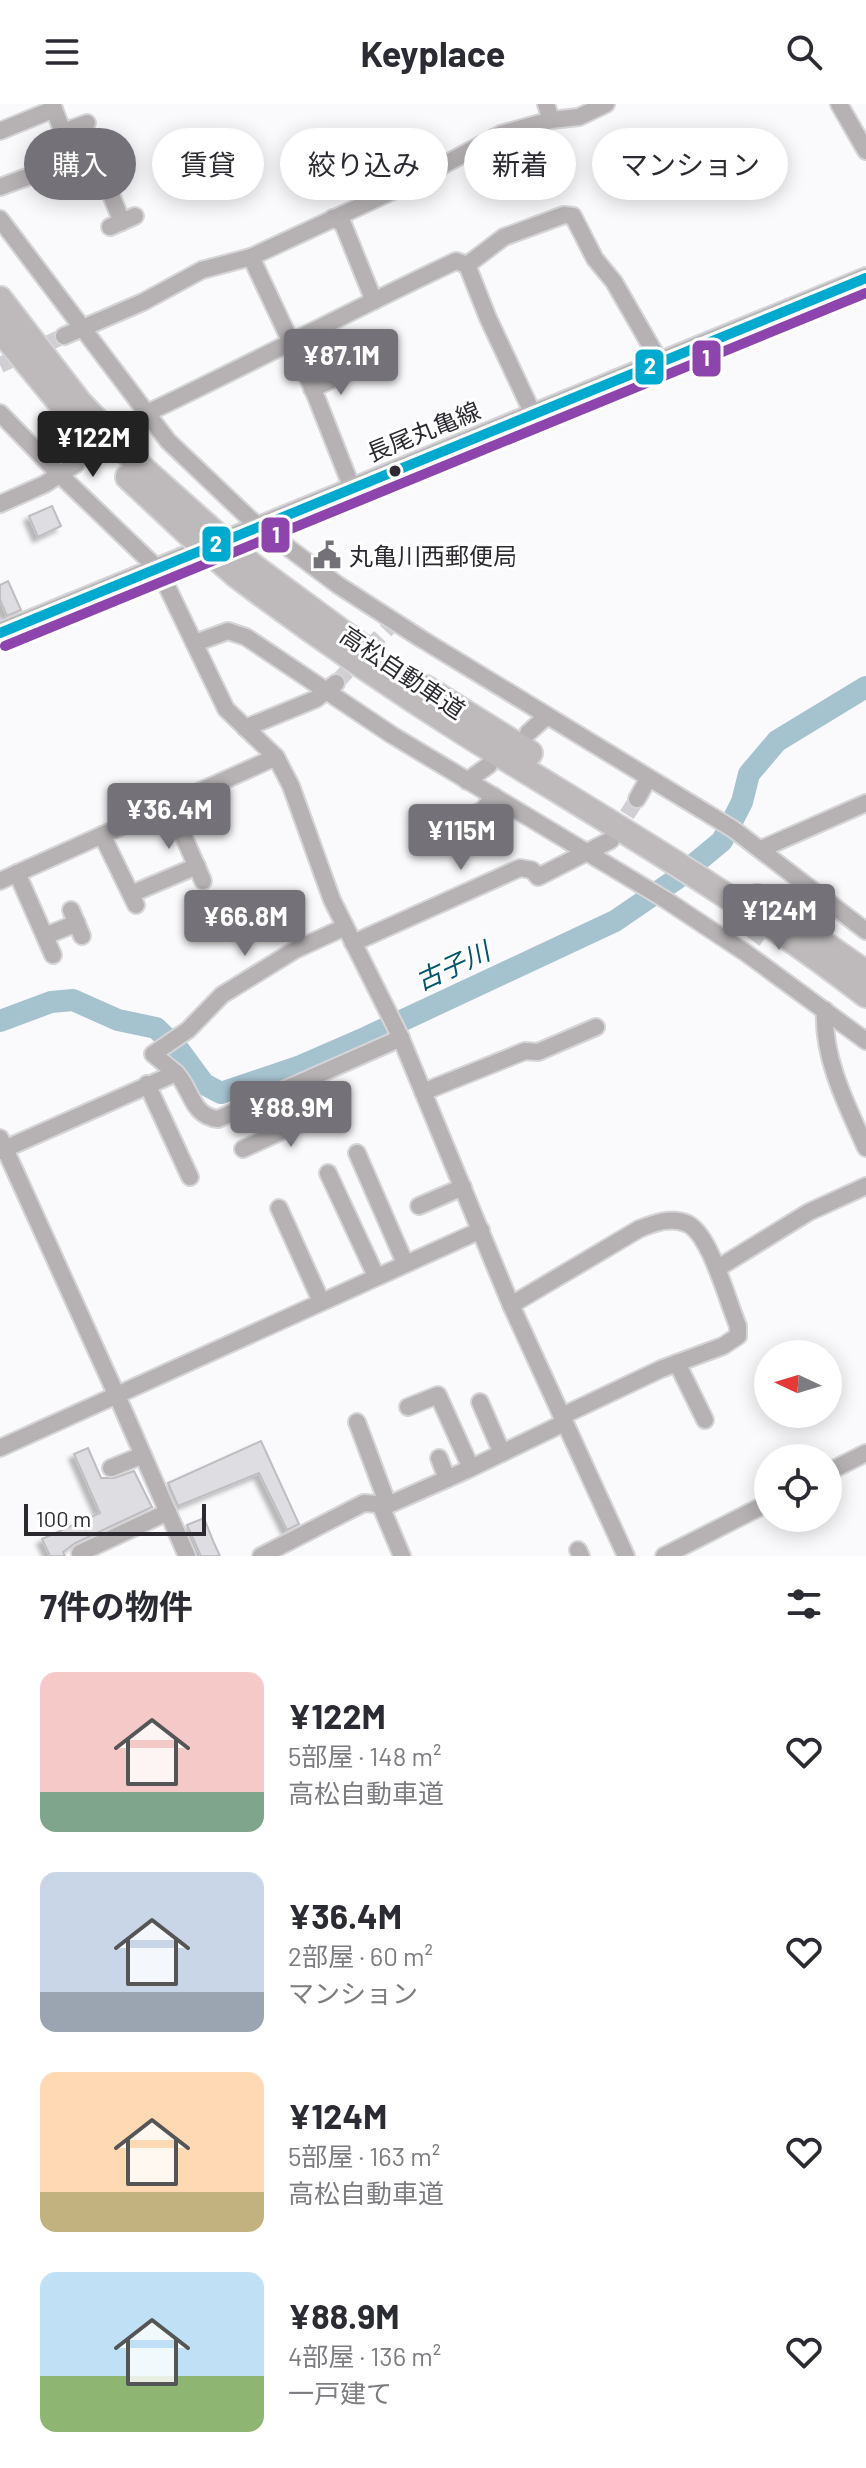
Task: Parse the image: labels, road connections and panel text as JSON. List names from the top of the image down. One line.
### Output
{"streets":{"highway":["高松自動車道"],"main road":["長尾丸亀線"]},"water":["古子川"],"places":{"public building":["丸亀川西郵便局"]},"lines":["transit line 2","transit line 1"],"scale_bar":"100 m","north":"left","page":{"header":"Keyplace","chip":["購入","賃貸","絞り込み","新着","マンション"],"price":["¥87.1M","¥122M","¥36.4M","¥115M","¥124M","¥66.8M","¥88.9M"],"scale":"100 m","heading":"7件の物件","list":[{"name":"¥122M","note":"5部屋 · 148 m² · 高松自動車道"},{"name":"¥36.4M","note":"2部屋 · 60 m² · マンション"},{"name":"¥124M","note":"5部屋 · 163 m² · 高松自動車道"},{"name":"¥88.9M","note":"4部屋 · 136 m² · 一戸建て"}]}}
